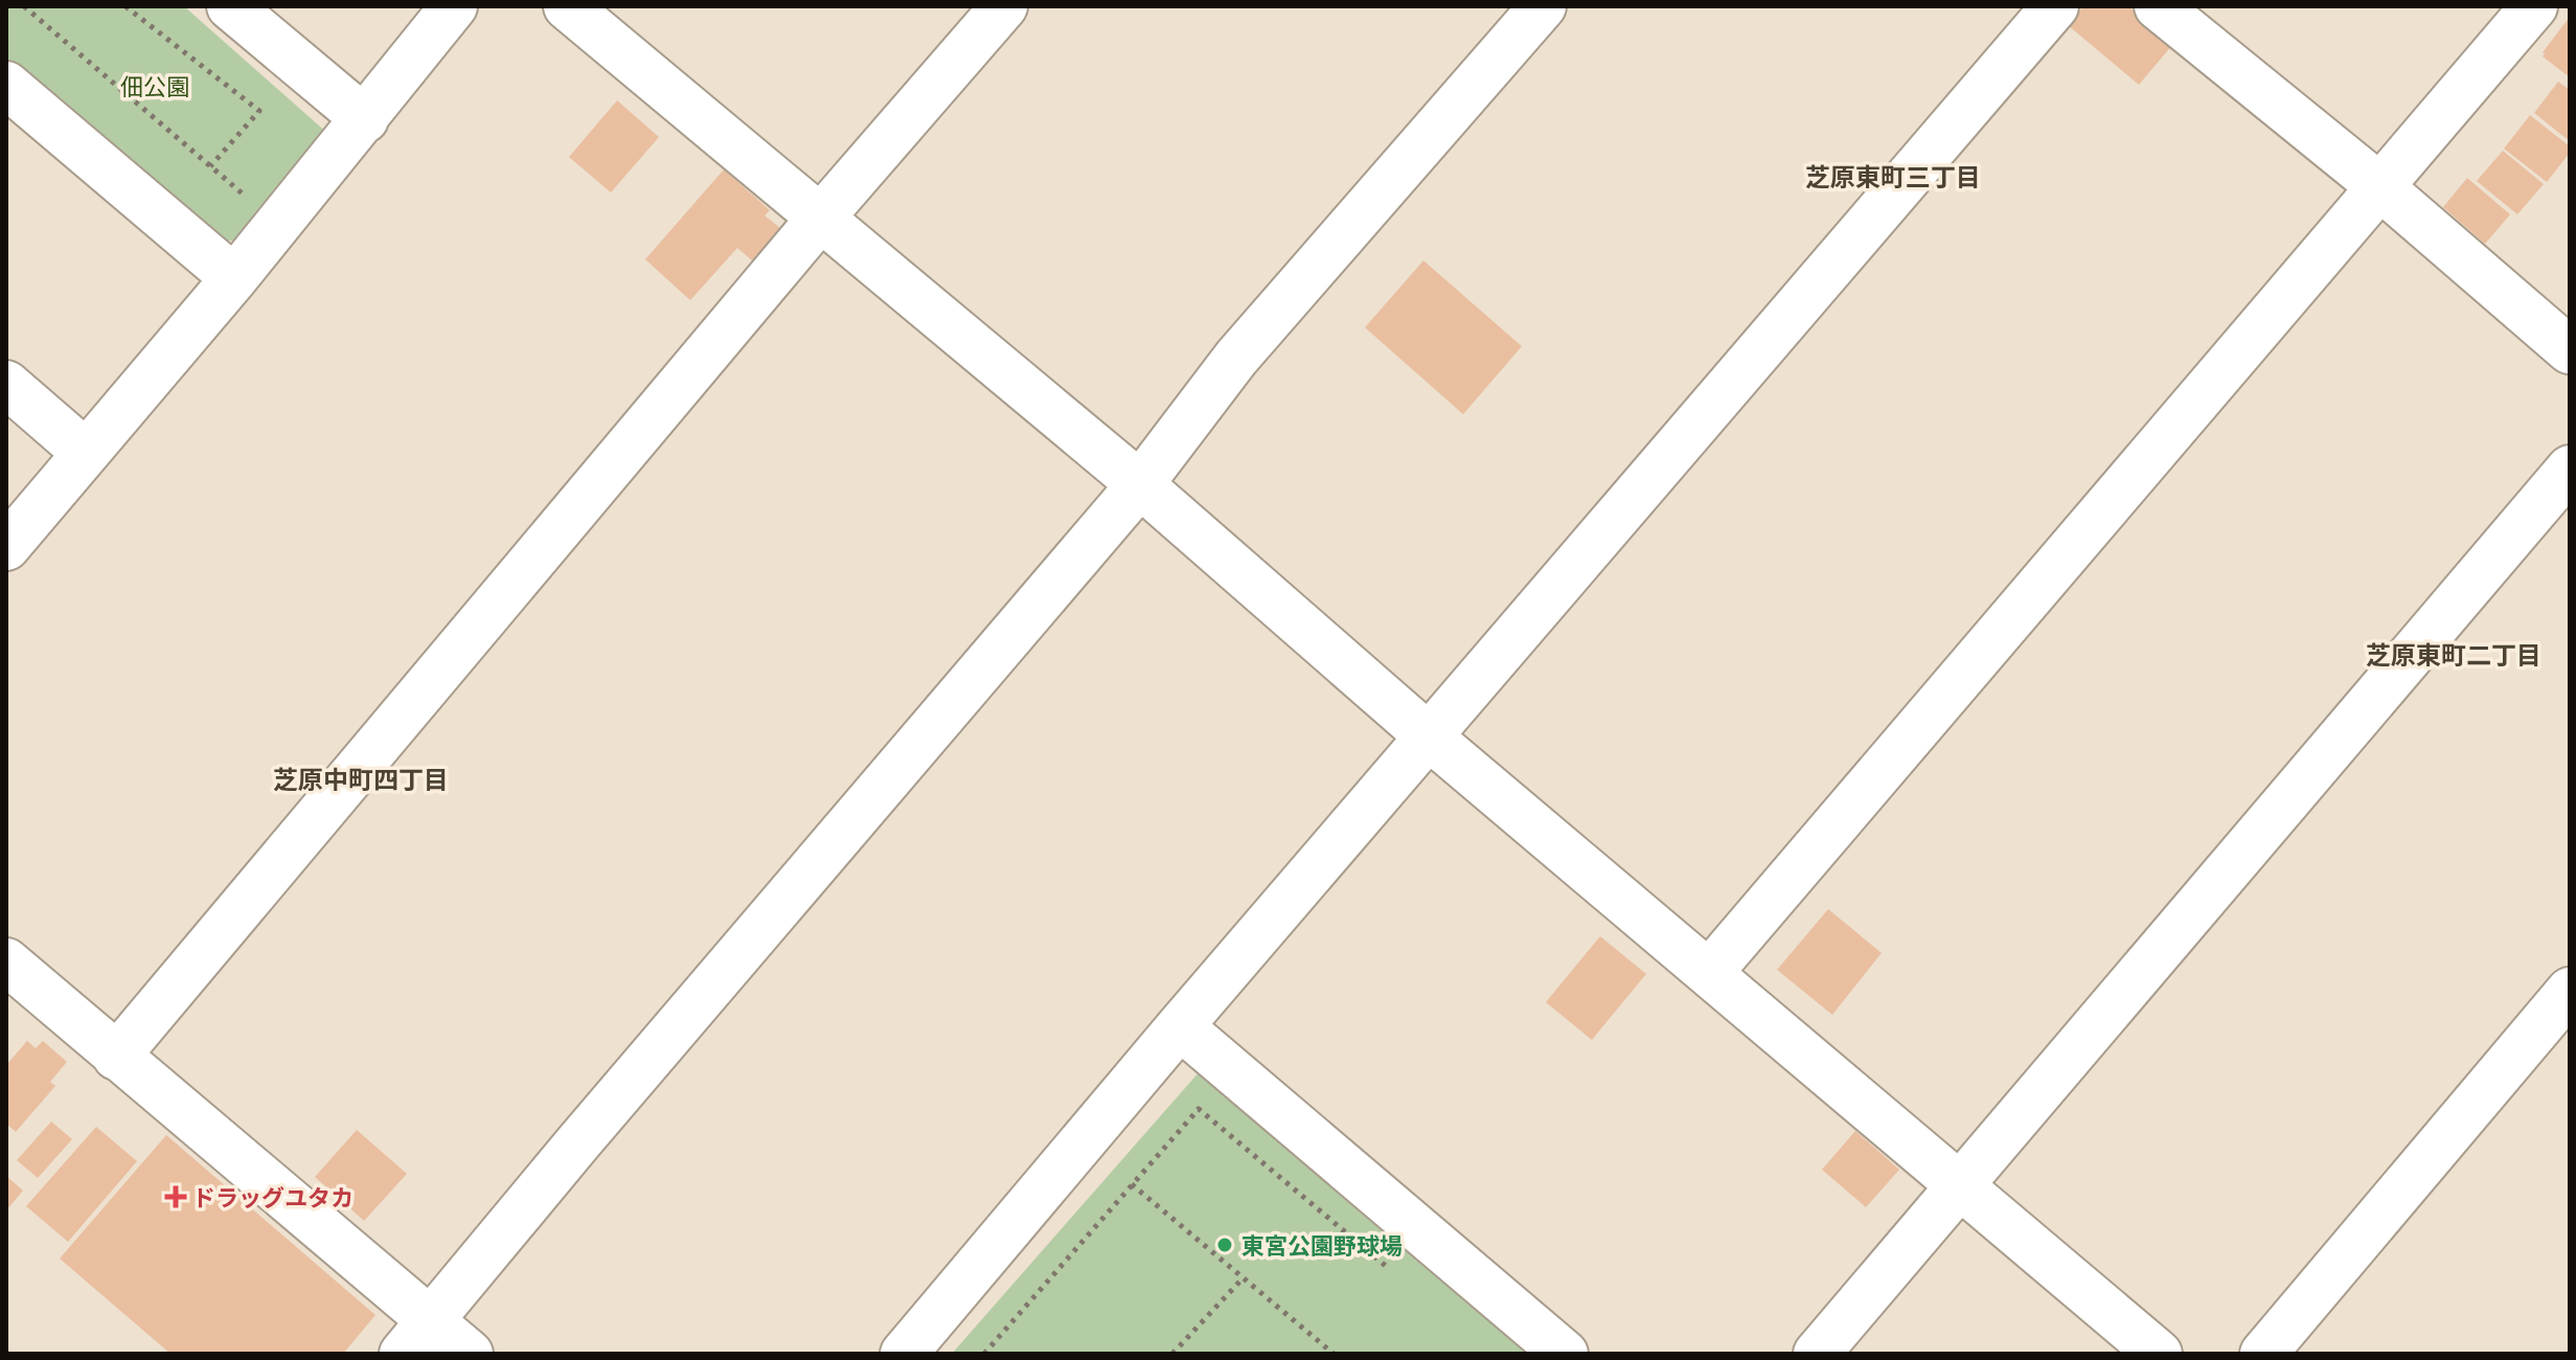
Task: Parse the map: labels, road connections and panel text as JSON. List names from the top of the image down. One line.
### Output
{"districts":["芝原東町三丁目","芝原東町二丁目","芝原中町四丁目"],"parks":["佃公園"],"places":{"health":["ドラッグユタカ"],"other":["東宮公園野球場"]}}
